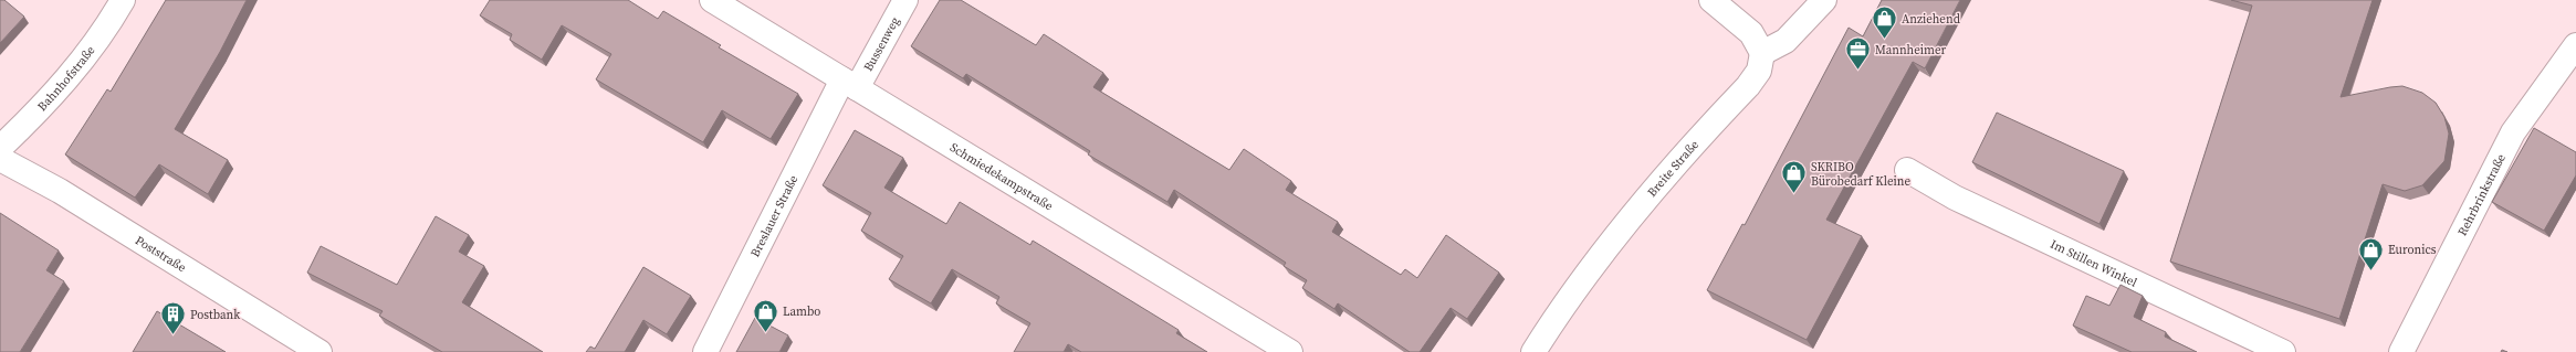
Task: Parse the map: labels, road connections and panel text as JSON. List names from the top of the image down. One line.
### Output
{"streets":{"street":["Bussenweg","Bahnhofstraße","Breite Straße","Schmiedekampstraße","Rehrbrinkstraße","Breslauer Straße","Poststraße","Im Stillen Winkel"]},"crossings":[["Bussenweg","Schmiedekampstraße"],["Bussenweg","Breslauer Straße"],["Schmiedekampstraße","Breslauer Straße"]],"places":{"shop":["Anziehend","SKRIBO Bürobedarf Kleine","Euronics","Lambo"],"office":["Mannheimer"],"building":["Postbank"]}}
